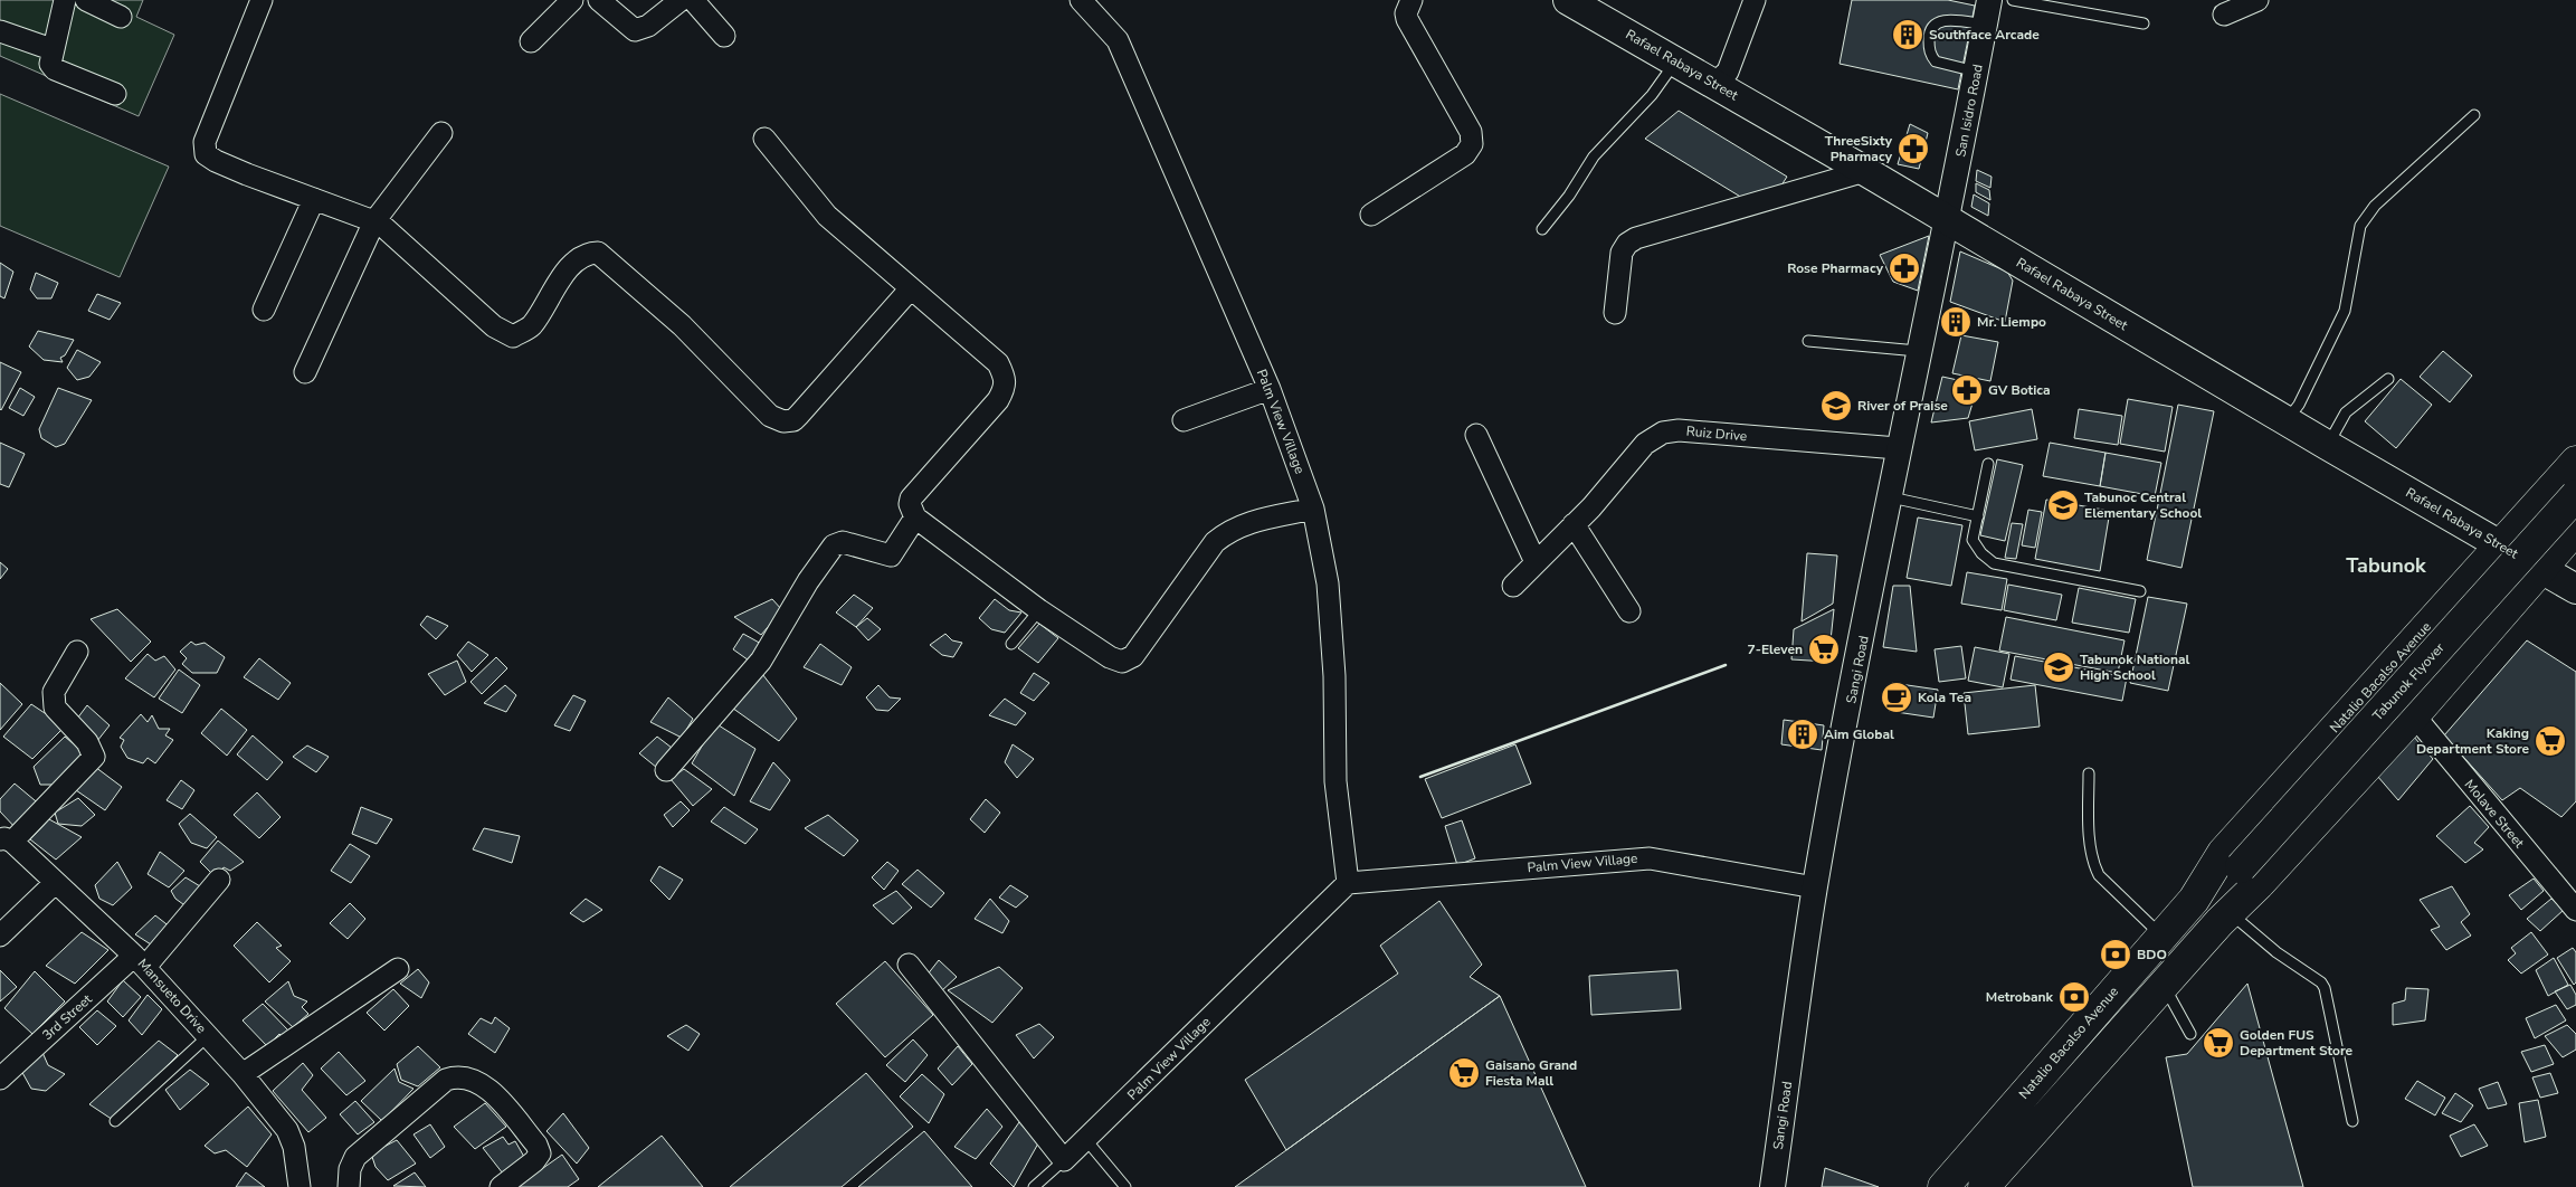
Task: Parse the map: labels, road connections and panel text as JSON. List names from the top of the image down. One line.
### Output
{"streets":{"main road":["Rafael Rabaya Street","Natalio Bacalso Avenue","Tabunok Flyover"],"street":["San Isidro Road","Palm View Village","Ruiz Drive","Sangi Road","Molave Street","Mansueto Drive","3rd Street"]},"crossings":[["Rafael Rabaya Street","San Isidro Road"],["Rafael Rabaya Street","Sangi Road"],["Rafael Rabaya Street","Natalio Bacalso Avenue"],["San Isidro Road","Sangi Road"],["Palm View Village","Sangi Road"],["Ruiz Drive","Sangi Road"],["Natalio Bacalso Avenue","Tabunok Flyover"],["Mansueto Drive","3rd Street"]],"districts":["Tabunok"],"places":{"building":["Southface Arcade","Mr. Liempo","Aim Global"],"pharmacy":["ThreeSixty Pharmacy","Rose Pharmacy","GV Botica"],"school or university":["River of Praise","Tabunoc Central Elementary School","Tabunok National High School"],"supermarket":["7-Eleven","Kaking Department Store","Golden FUS Department Store","Gaisano Grand Fiesta Mall"],"cafe":["Kola Tea"],"bank":["BDO","Metrobank"]}}
